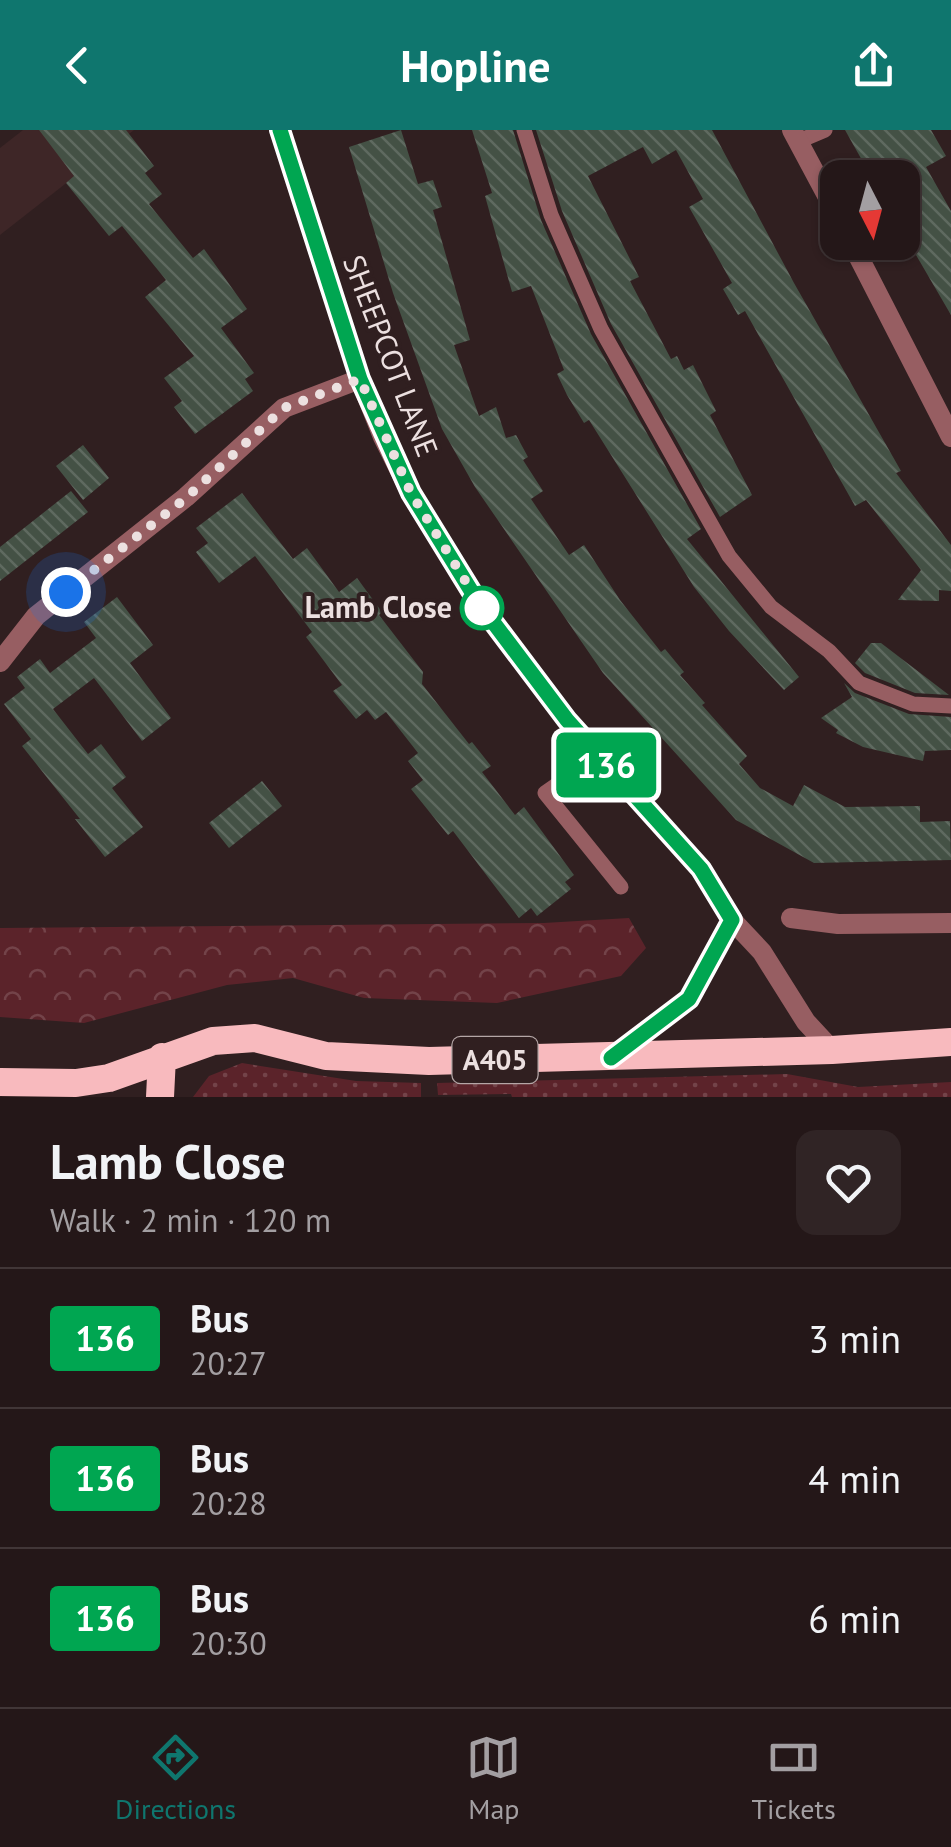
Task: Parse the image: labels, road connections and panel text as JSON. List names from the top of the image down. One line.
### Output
{"streets":{"highway":["A405"],"street":["SHEEPCOT LANE"]},"crossings":[["SHEEPCOT LANE","A405"]],"places":["Lamb Close"],"lines":["bus line 136"],"north":"bottom","page":{"header":"Hopline","on_map":"136","heading":["Lamb Close","Walk · 2 min · 120 m"],"list":[{"mark":"136","name":"Bus","note":"20:27","value":"3 min"},{"mark":"136","name":"Bus","note":"20:28","value":"4 min"},{"mark":"136","name":"Bus","note":"20:30","value":"6 min"}],"tabs":["Directions","Map","Tickets"]}}
